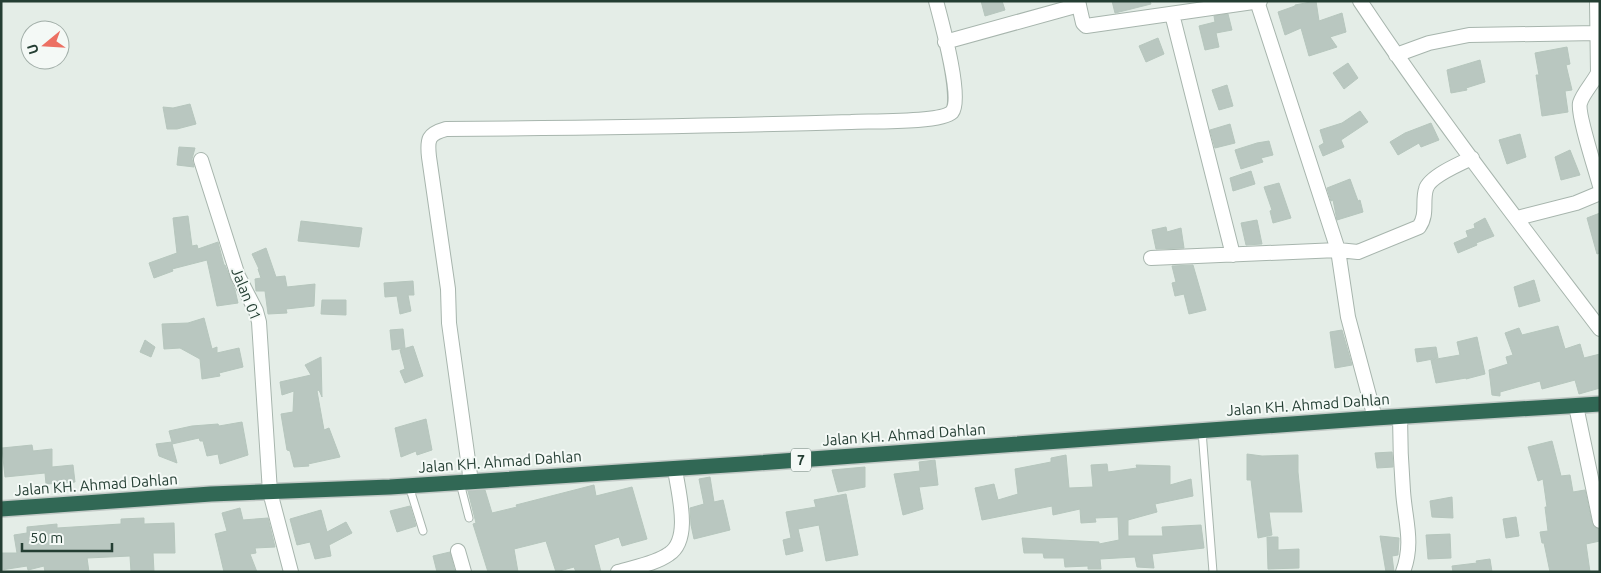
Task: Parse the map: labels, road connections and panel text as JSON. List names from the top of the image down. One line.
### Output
{"streets":{"highway":["Jalan KH. Ahmad Dahlan","7"],"street":["Jalan 01"]},"crossings":[["Jalan 01","Jalan KH. Ahmad Dahlan"]],"scale_bar":"50 m","north":"left"}
